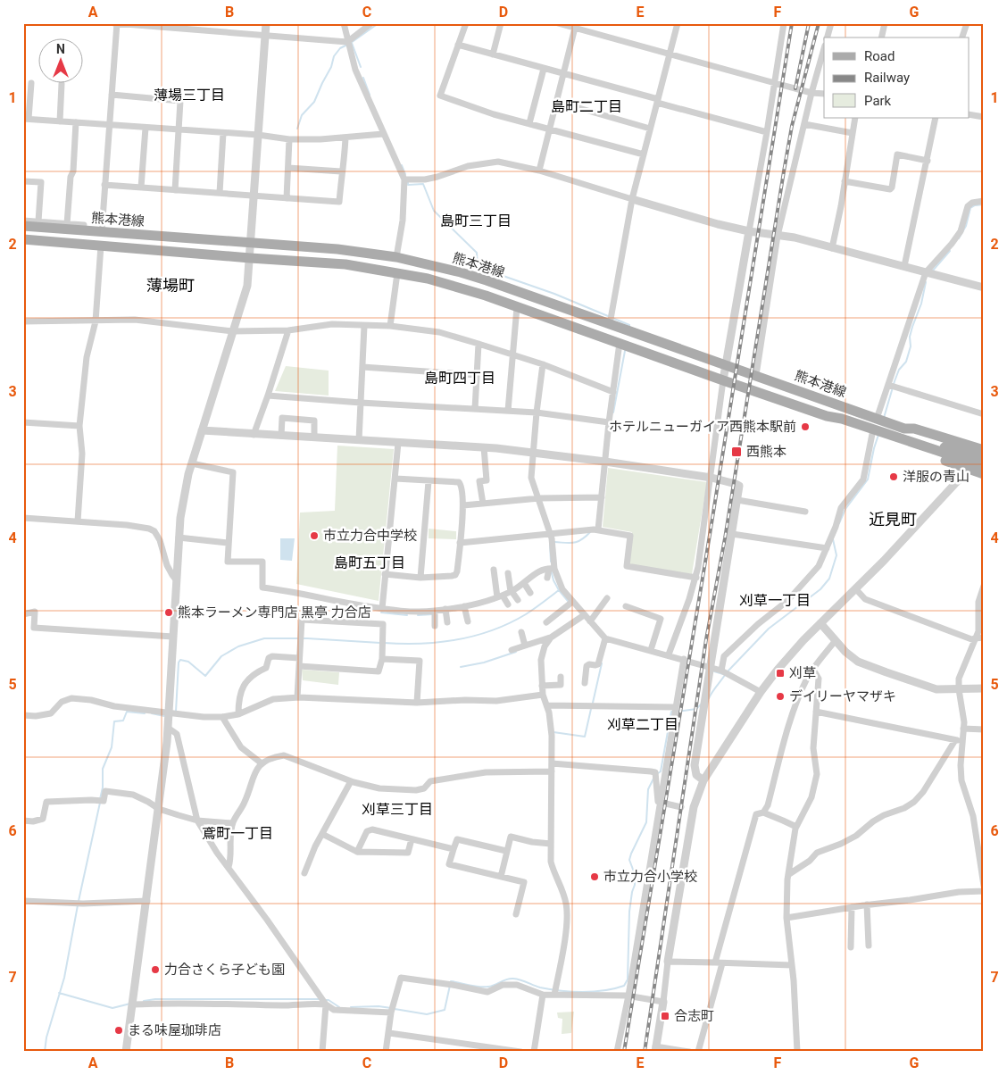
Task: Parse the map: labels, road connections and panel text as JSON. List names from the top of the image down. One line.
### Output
{"streets":{"main road":["熊本港線"]},"districts":["薄場三丁目","島町二丁目","島町三丁目","薄場町","島町四丁目","近見町","島町五丁目","刈草一丁目","刈草二丁目","刈草三丁目","鳶町一丁目"],"places":{"other":["ホテルニューガイア西熊本駅前","洋服の青山","市立力合中学校","熊本ラーメン専門店 黒亭 力合店","デイリーヤマザキ","市立力合小学校","力合さくら子ども園","まる味屋珈琲店"],"transit":["西熊本","刈草","合志町"]},"legend":["Road","Railway","Park"],"north":"top","grid":{"columns":["A","B","C","D","E","F","G"],"rows":["1","2","3","4","5","6","7"]}}
